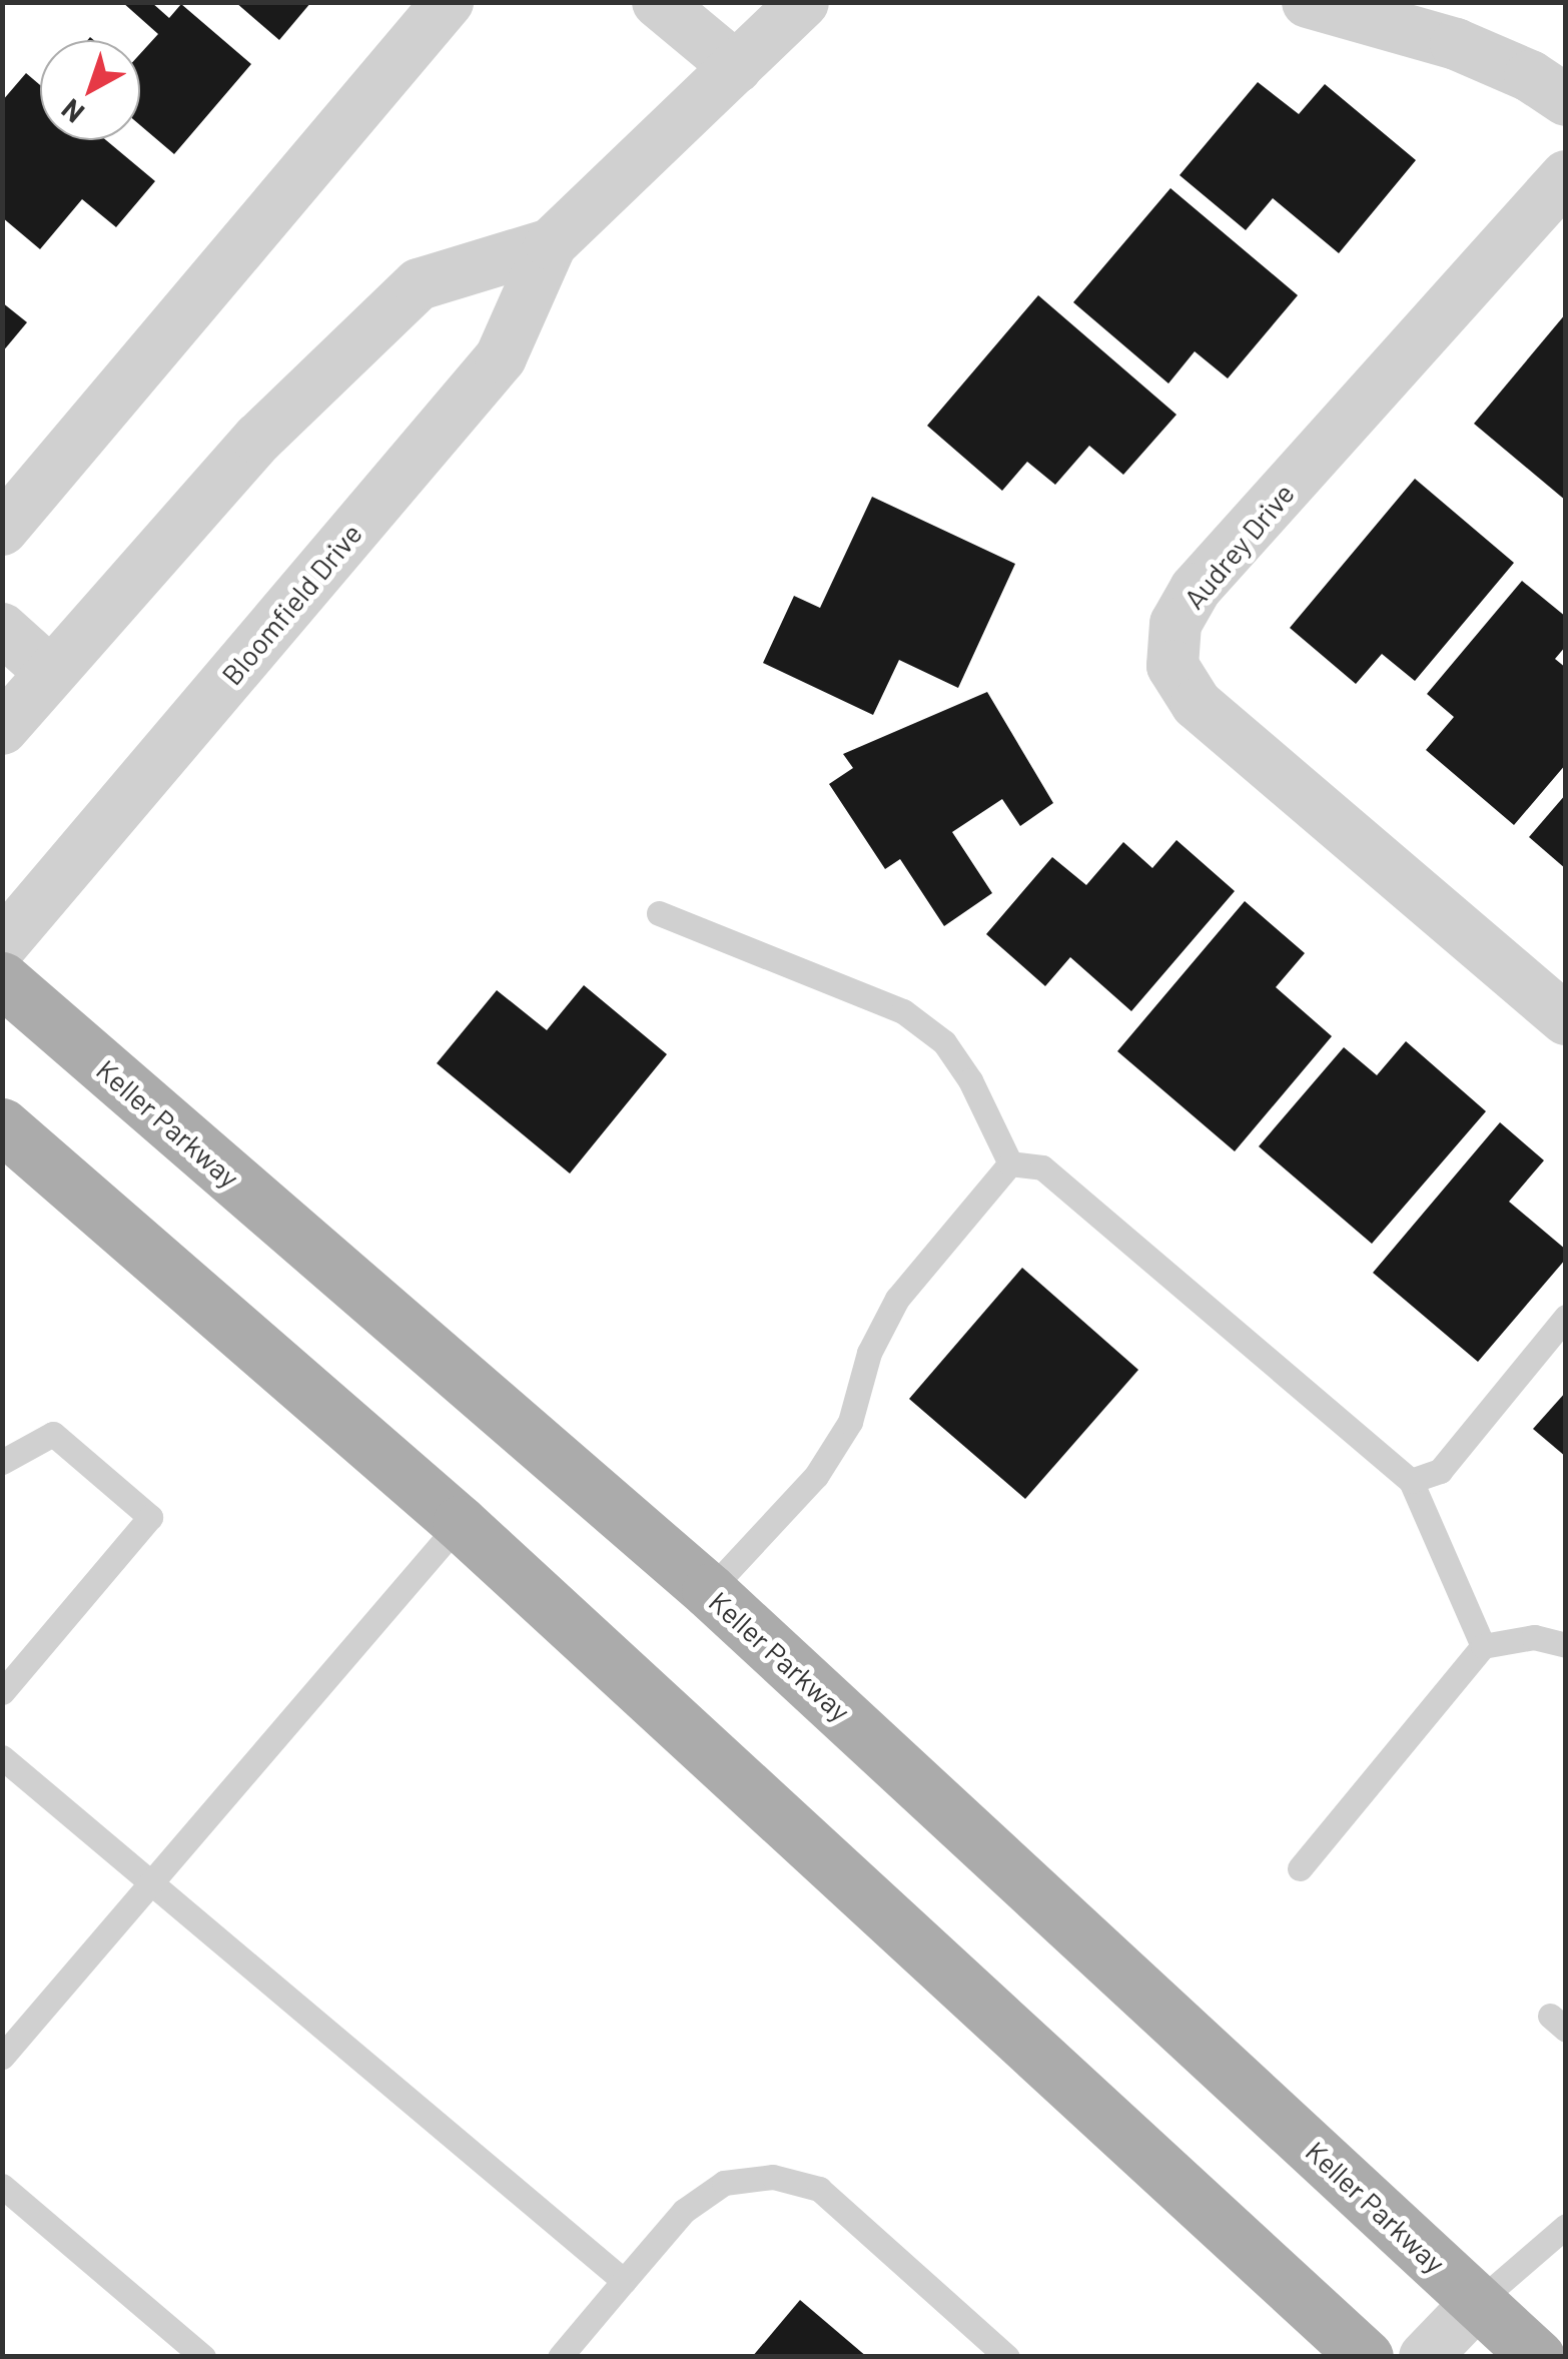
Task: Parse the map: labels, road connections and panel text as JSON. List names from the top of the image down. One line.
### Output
{"streets":{"main road":["Keller Parkway"],"street":["Audrey Drive","Bloomfield Drive"]},"north":"bottom left"}
